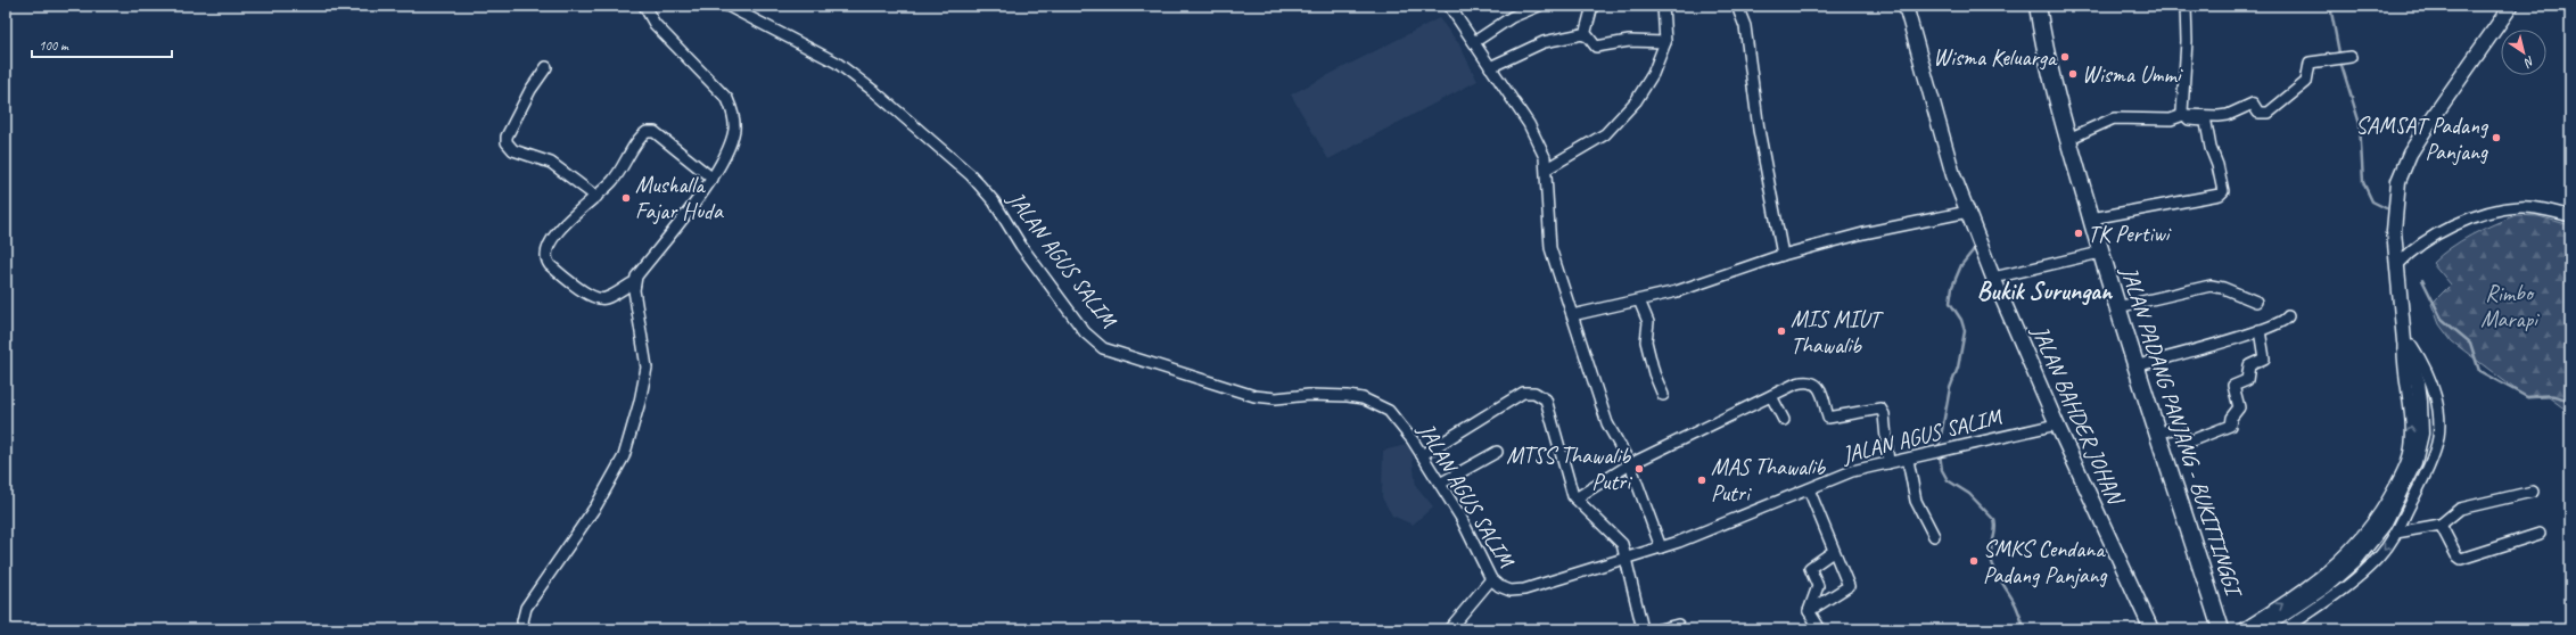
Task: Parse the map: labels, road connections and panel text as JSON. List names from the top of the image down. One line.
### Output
{"streets":{"highway":["JALAN PADANG PANJANG - BUKITTINGGI"],"main road":["JALAN BAHDER JOHAN"],"street":["JALAN AGUS SALIM"]},"crossings":[["JALAN AGUS SALIM","JALAN BAHDER JOHAN"]],"districts":["Bukik Surungan"],"parks":["Rimbo Marapi"],"places":["Wisma Keluarga","Wisma Ummi","SAMSAT Padang Panjang","Mushalla Fajar Huda","TK Pertiwi","MIS MIUT Thawalib","MTSS Thawalib Putri","MAS Thawalib Putri","SMKS Cendana Padang Panjang"],"scale_bar":"100 m","north":"bottom right"}
